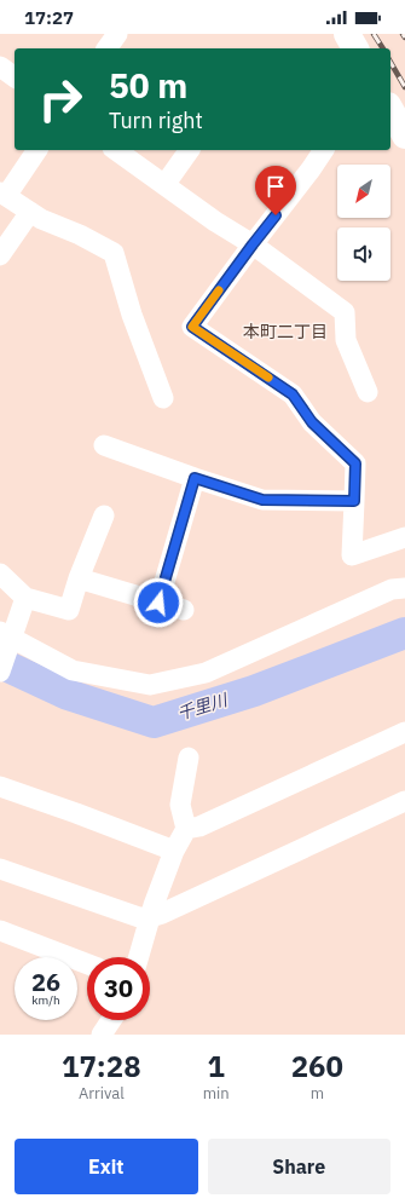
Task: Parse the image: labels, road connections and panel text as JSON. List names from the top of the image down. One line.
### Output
{"districts":["本町二丁目"],"water":["千里川"],"north":"bottom left","page":{"status":"17:27","turn":["50 m","Turn right"],"speed":"26 km/h","limit":"30","eta":["17:28","Arrival","1","min","260","m"],"buttons":["Exit","Share"]}}
